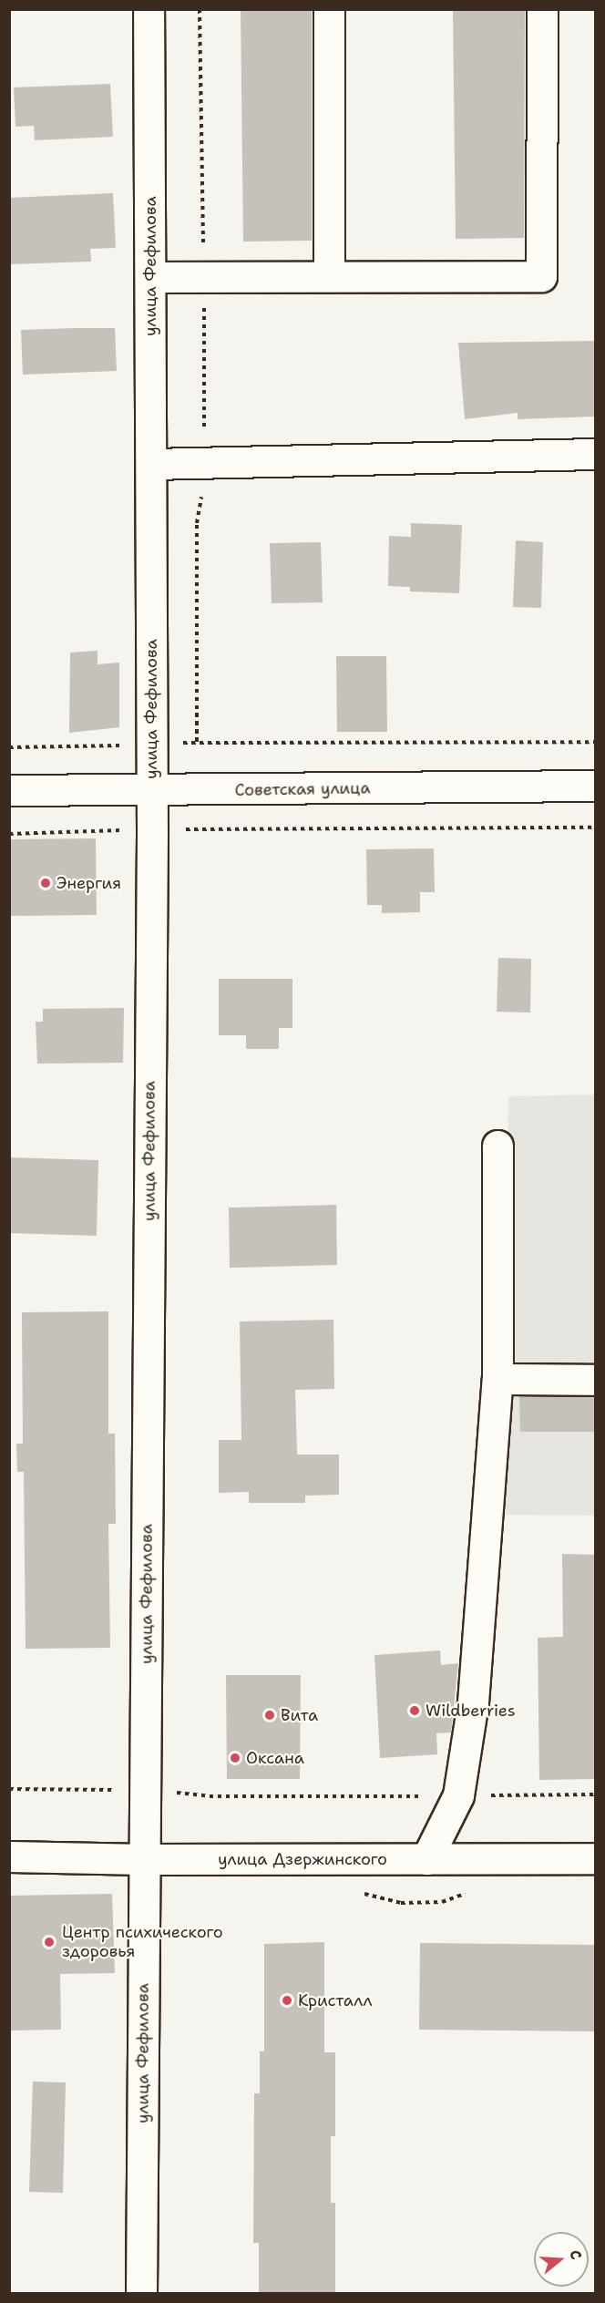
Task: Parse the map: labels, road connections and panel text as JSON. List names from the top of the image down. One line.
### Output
{"streets":{"street":["улица Фефилова","Советская улица","улица Дзержинского"]},"crossings":[["улица Фефилова","Советская улица"],["улица Фефилова","улица Дзержинского"]],"places":["Энергия","Wildberries","Вита","Оксана","Центр психического здоровья","Кристалл"],"north":"right"}
